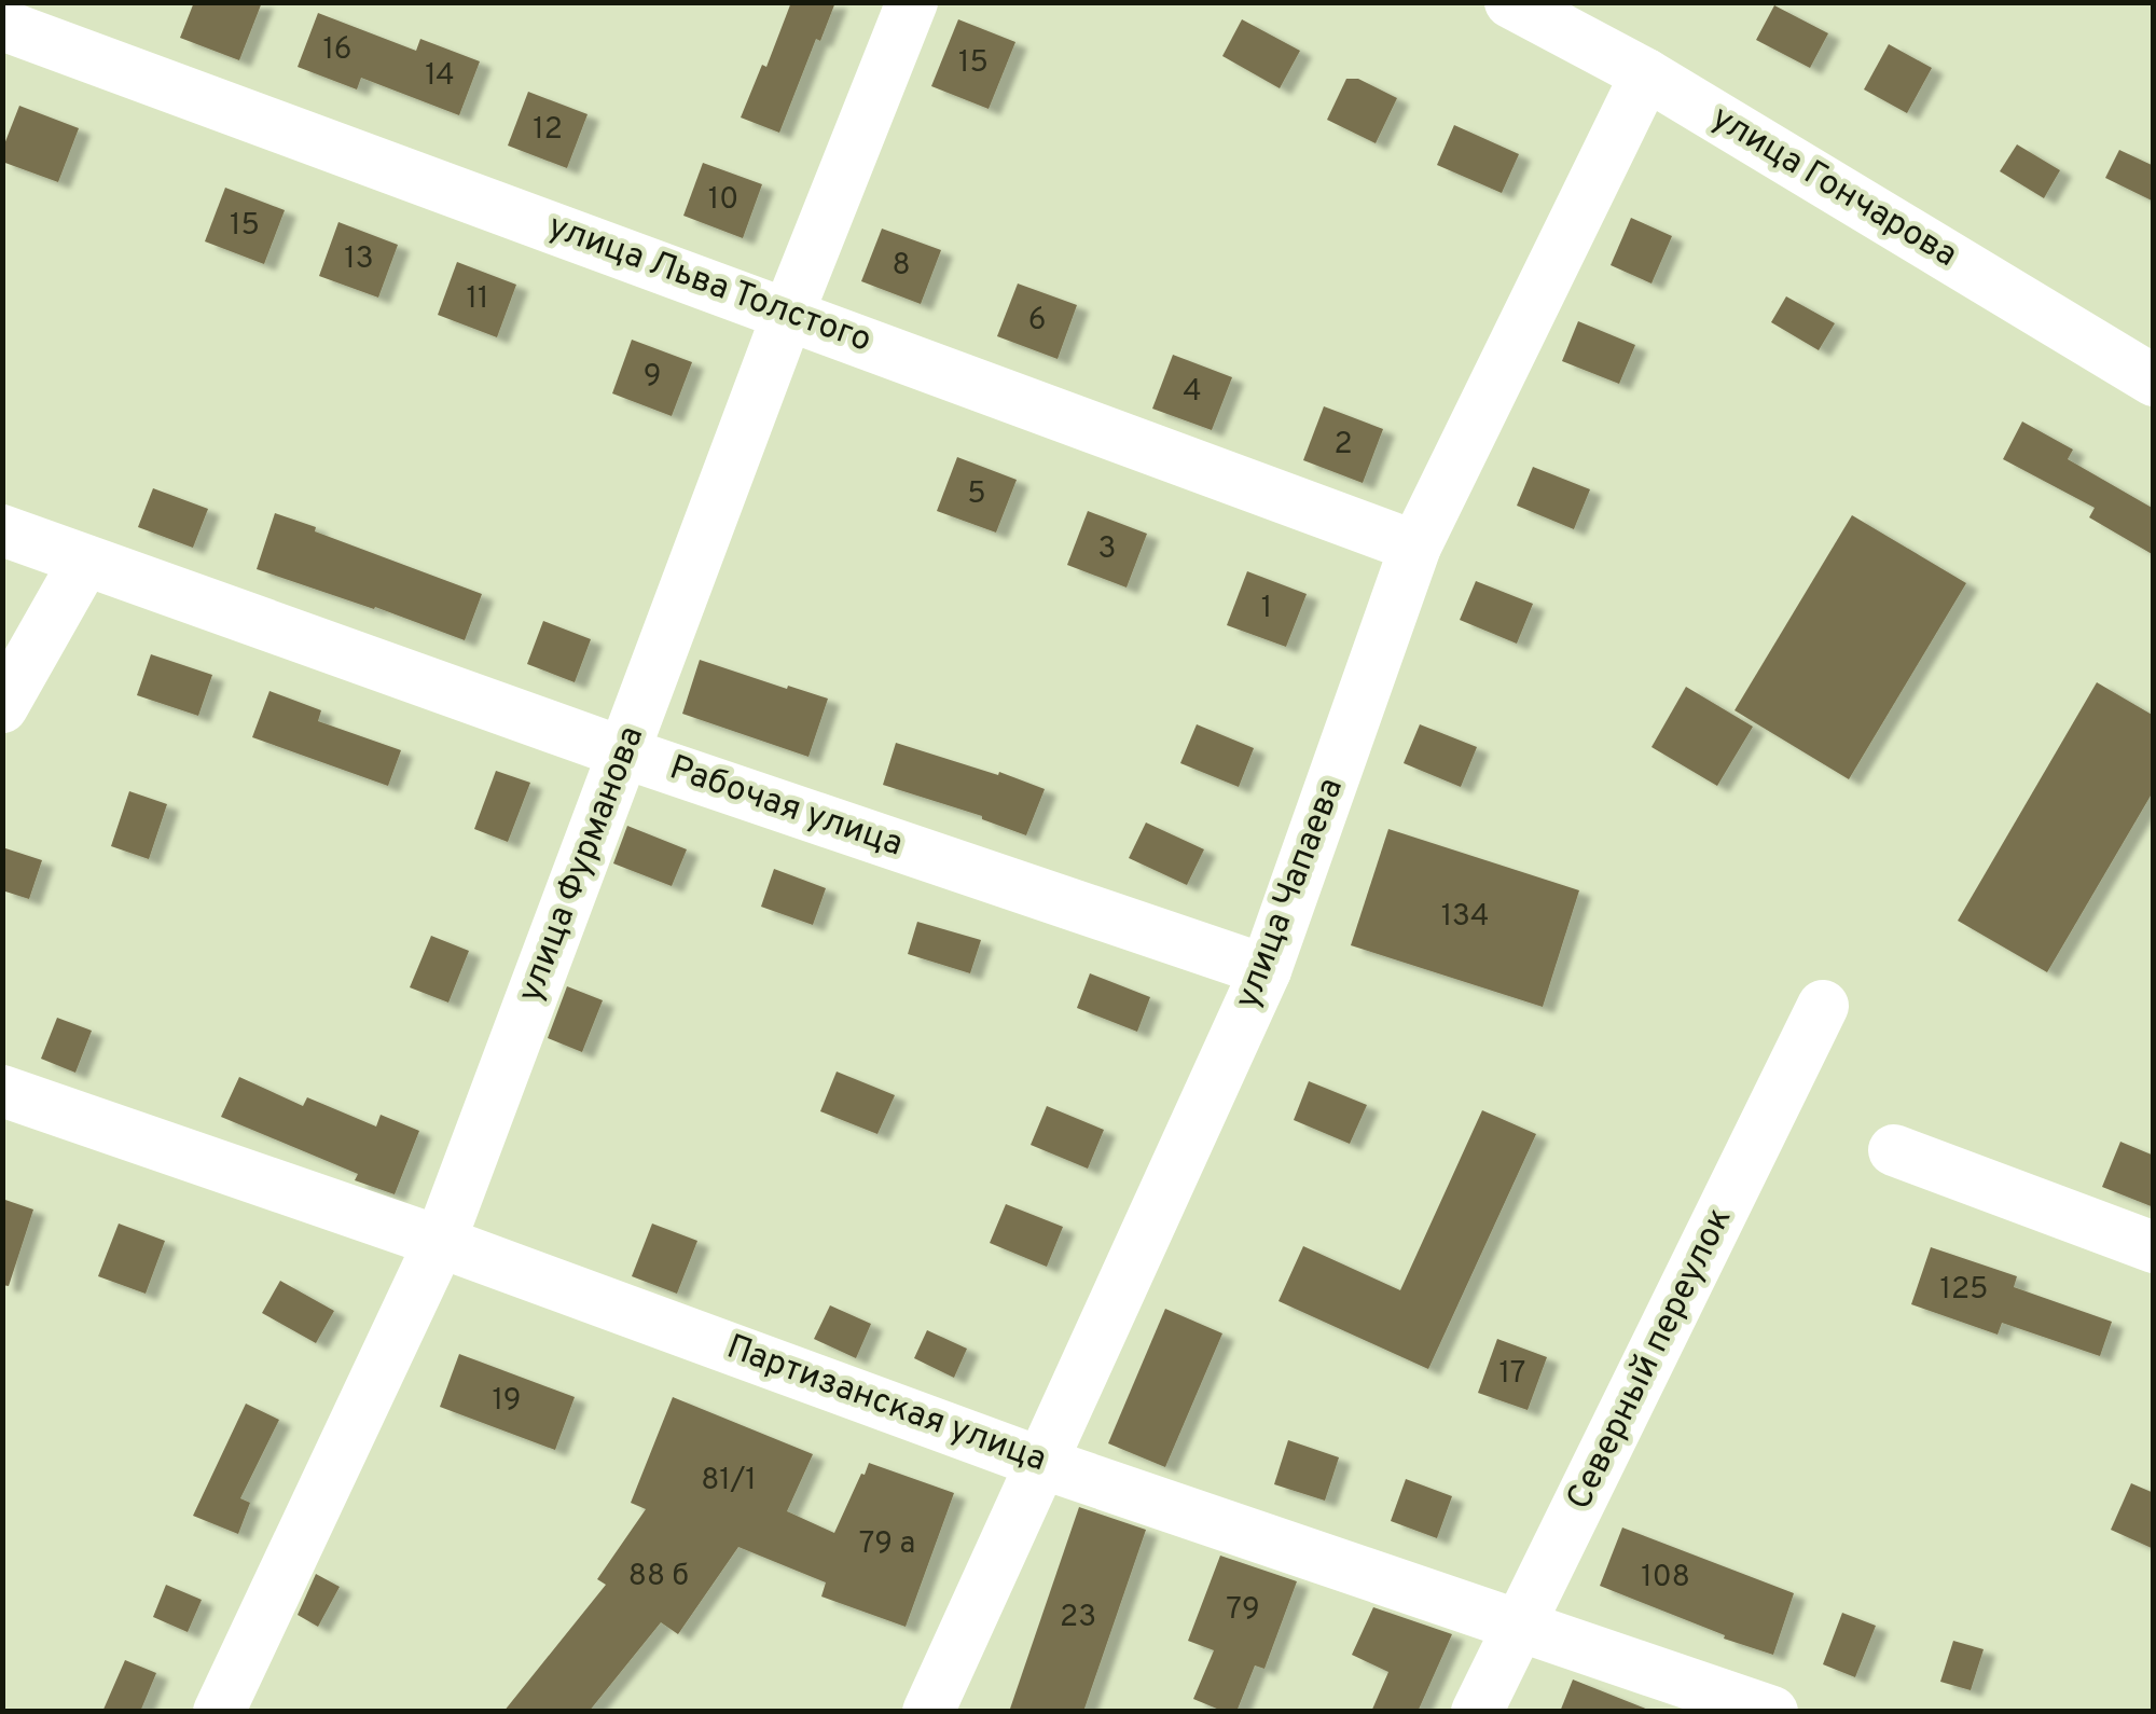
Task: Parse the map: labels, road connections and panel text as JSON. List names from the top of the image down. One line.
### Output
{"streets":{"street":["улица Гончарова","улица Льва Толстого","Рабочая улица","улица Фурманова","улица Чапаева","Северный переулок","Партизанская улица"]},"crossings":[["улица Гончарова","улица Чапаева"],["улица Льва Толстого","улица Фурманова"],["улица Льва Толстого","улица Чапаева"],["Рабочая улица","улица Фурманова"],["Рабочая улица","улица Чапаева"],["улица Фурманова","Партизанская улица"],["улица Чапаева","Партизанская улица"],["Северный переулок","Партизанская улица"]],"house_numbers":["16","15","14","12","10","15","13","8","11","6","9","4","2","5","3","1","134","125","17","19","81/1","79 а","88 б","108","79","23"]}
